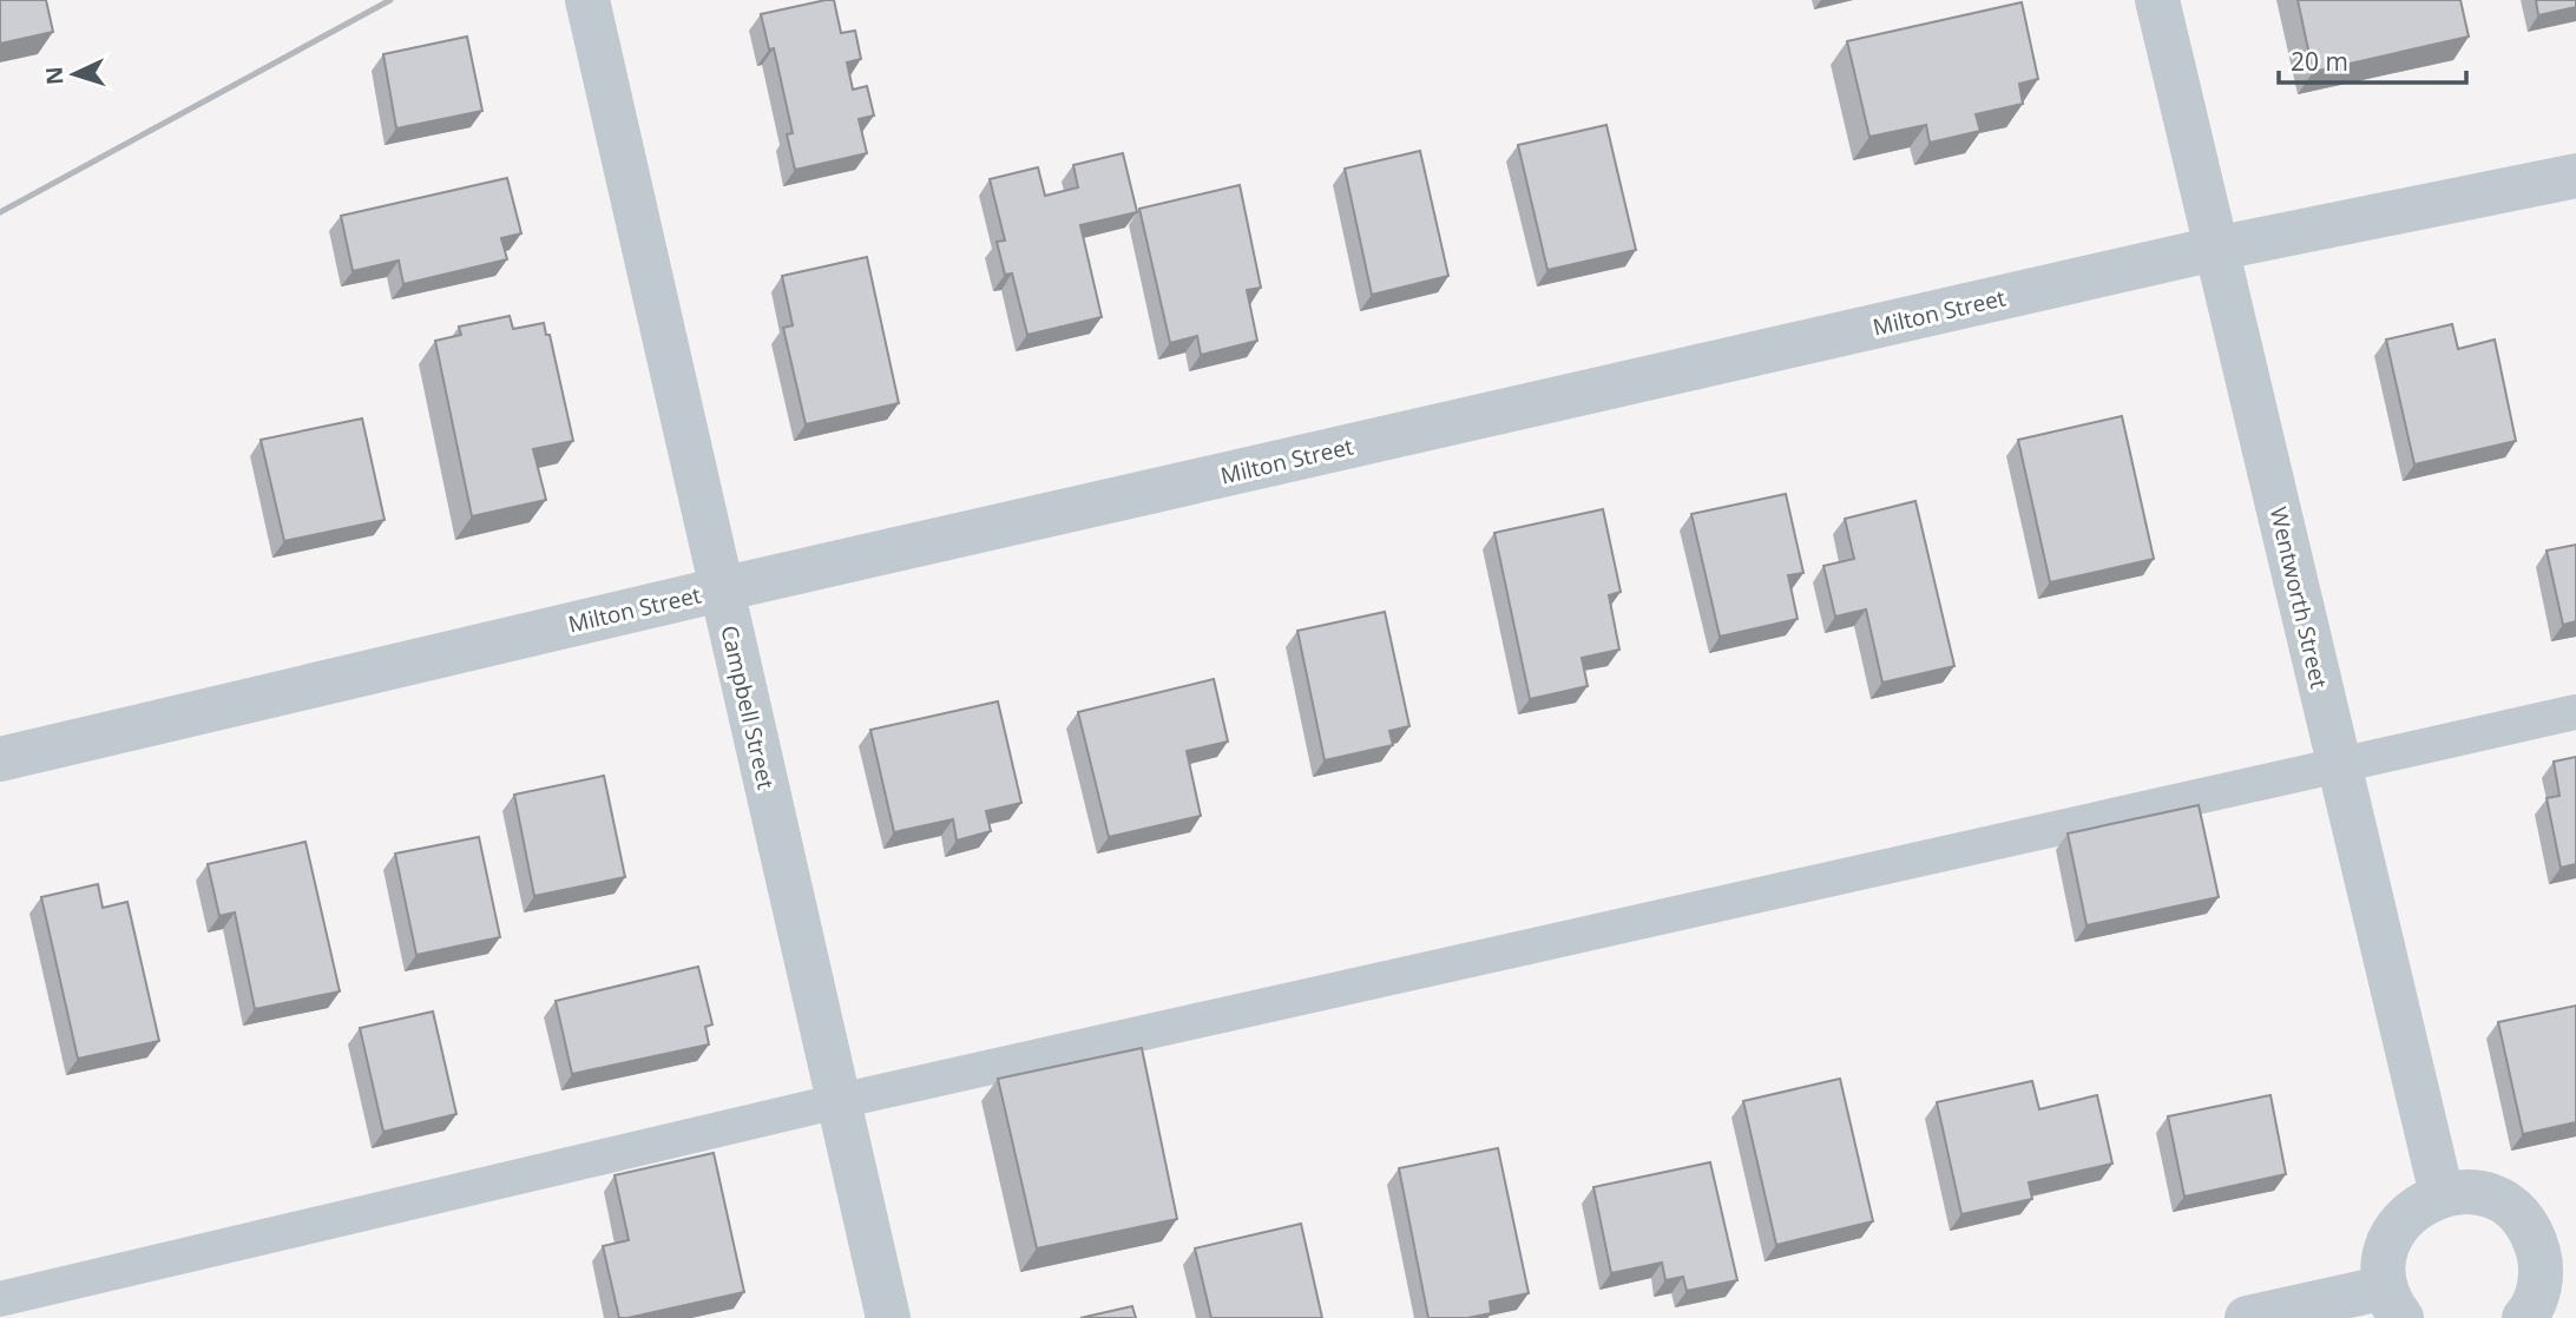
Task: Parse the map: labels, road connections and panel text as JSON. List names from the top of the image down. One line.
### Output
{"streets":{"street":["Milton Street","Wentworth Street","Campbell Street"]},"crossings":[["Milton Street","Wentworth Street"],["Milton Street","Campbell Street"]],"scale_bar":"20 m","north":"left"}
